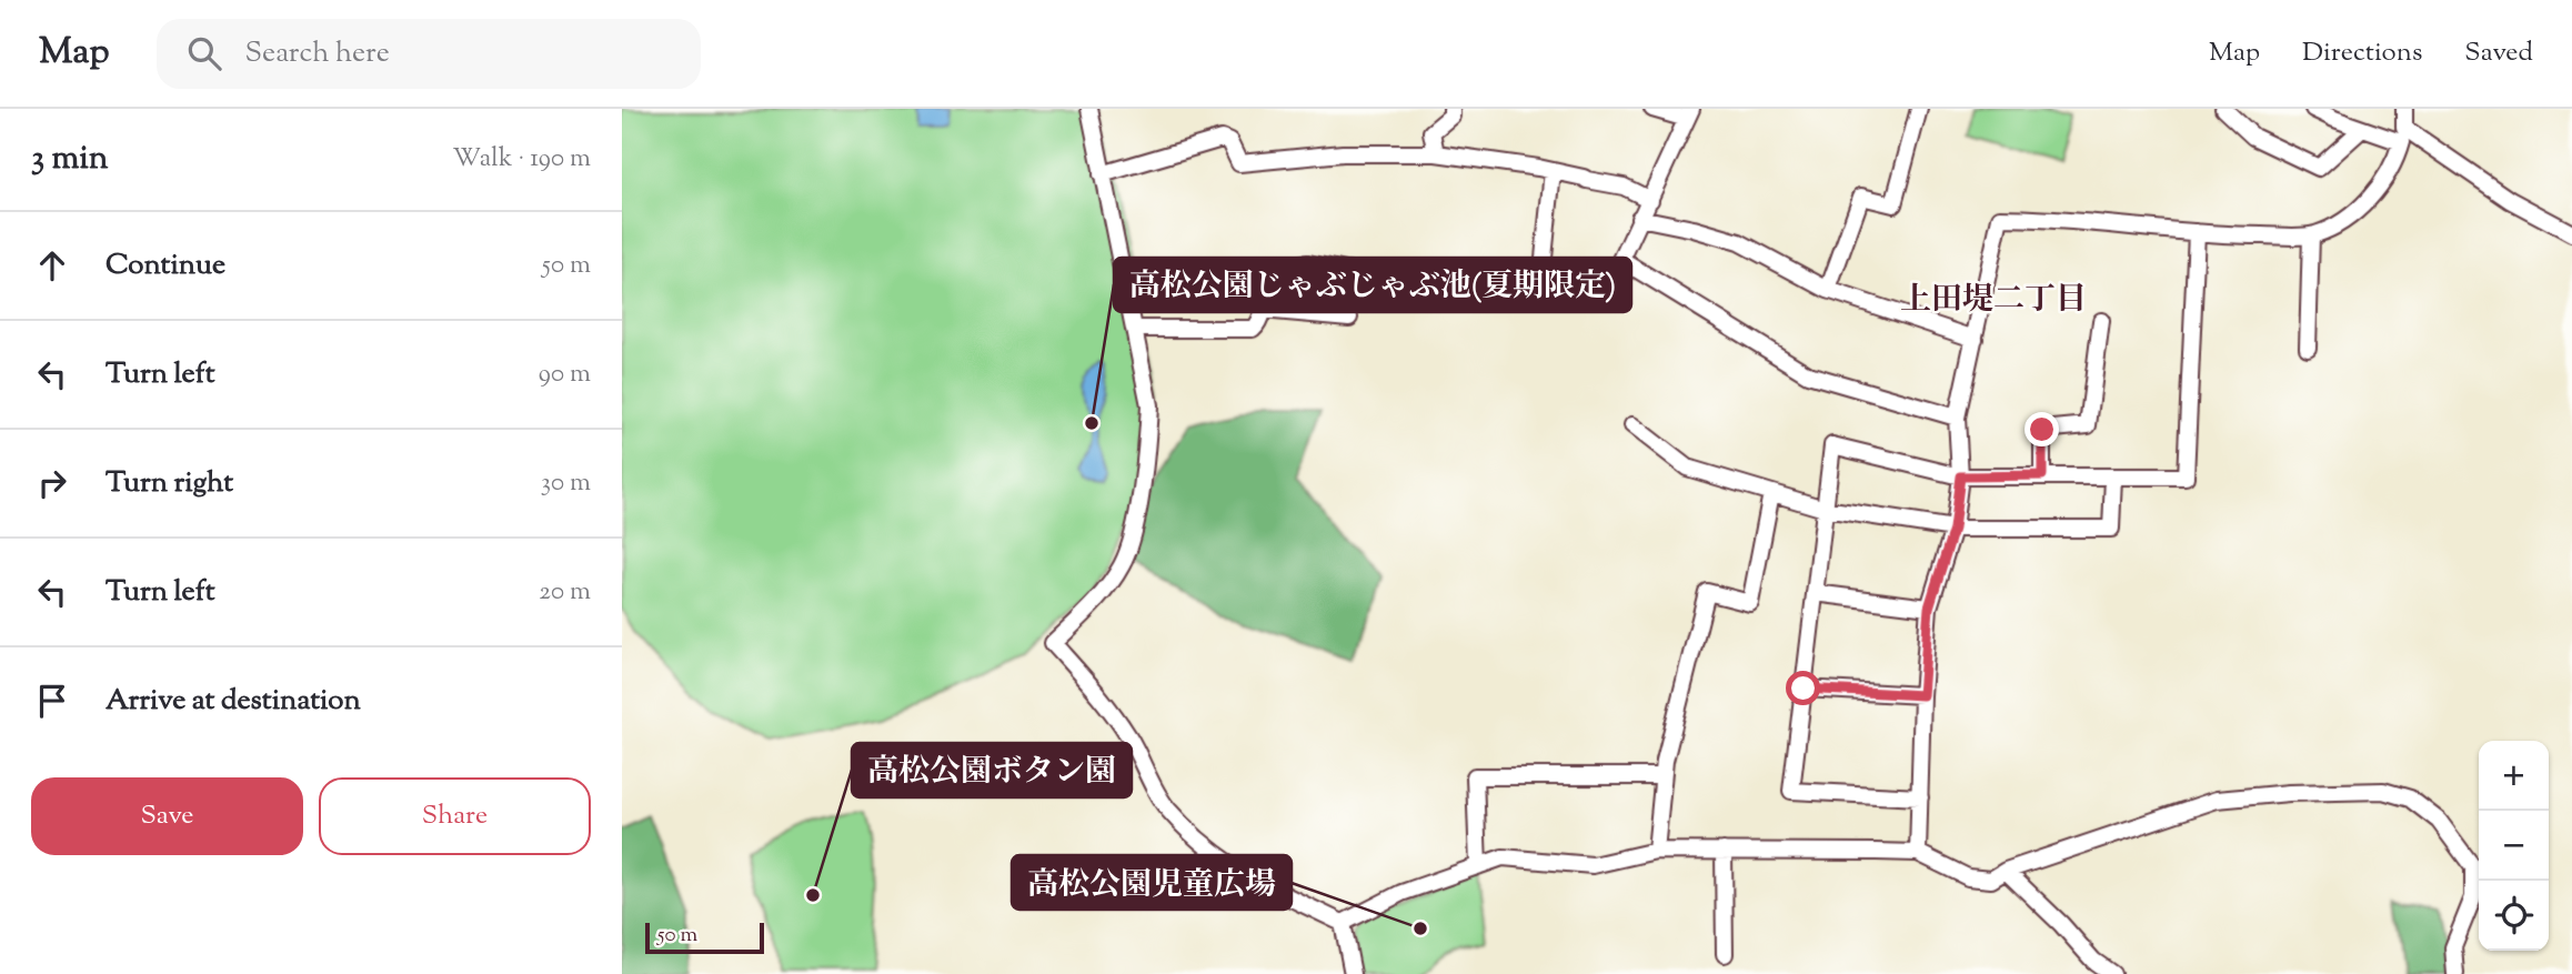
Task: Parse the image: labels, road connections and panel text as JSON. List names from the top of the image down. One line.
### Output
{"districts":["上田堤二丁目"],"places":["高松公園じゃぶじゃぶ池(夏期限定)","高松公園ボタン園","高松公園児童広場"],"scale_bar":"50 m","page":{"header":"Map","search":"Search here","nav":["Map","Directions","Saved"],"heading":["3 min","Walk · 190 m"],"list":[["Continue","50 m"],["Turn left","90 m"],["Turn right","30 m"],["Turn left","20 m"],"Arrive at destination"],"map_buttons":["+","−"],"buttons":["Save","Share"],"scale":"50 m"}}
